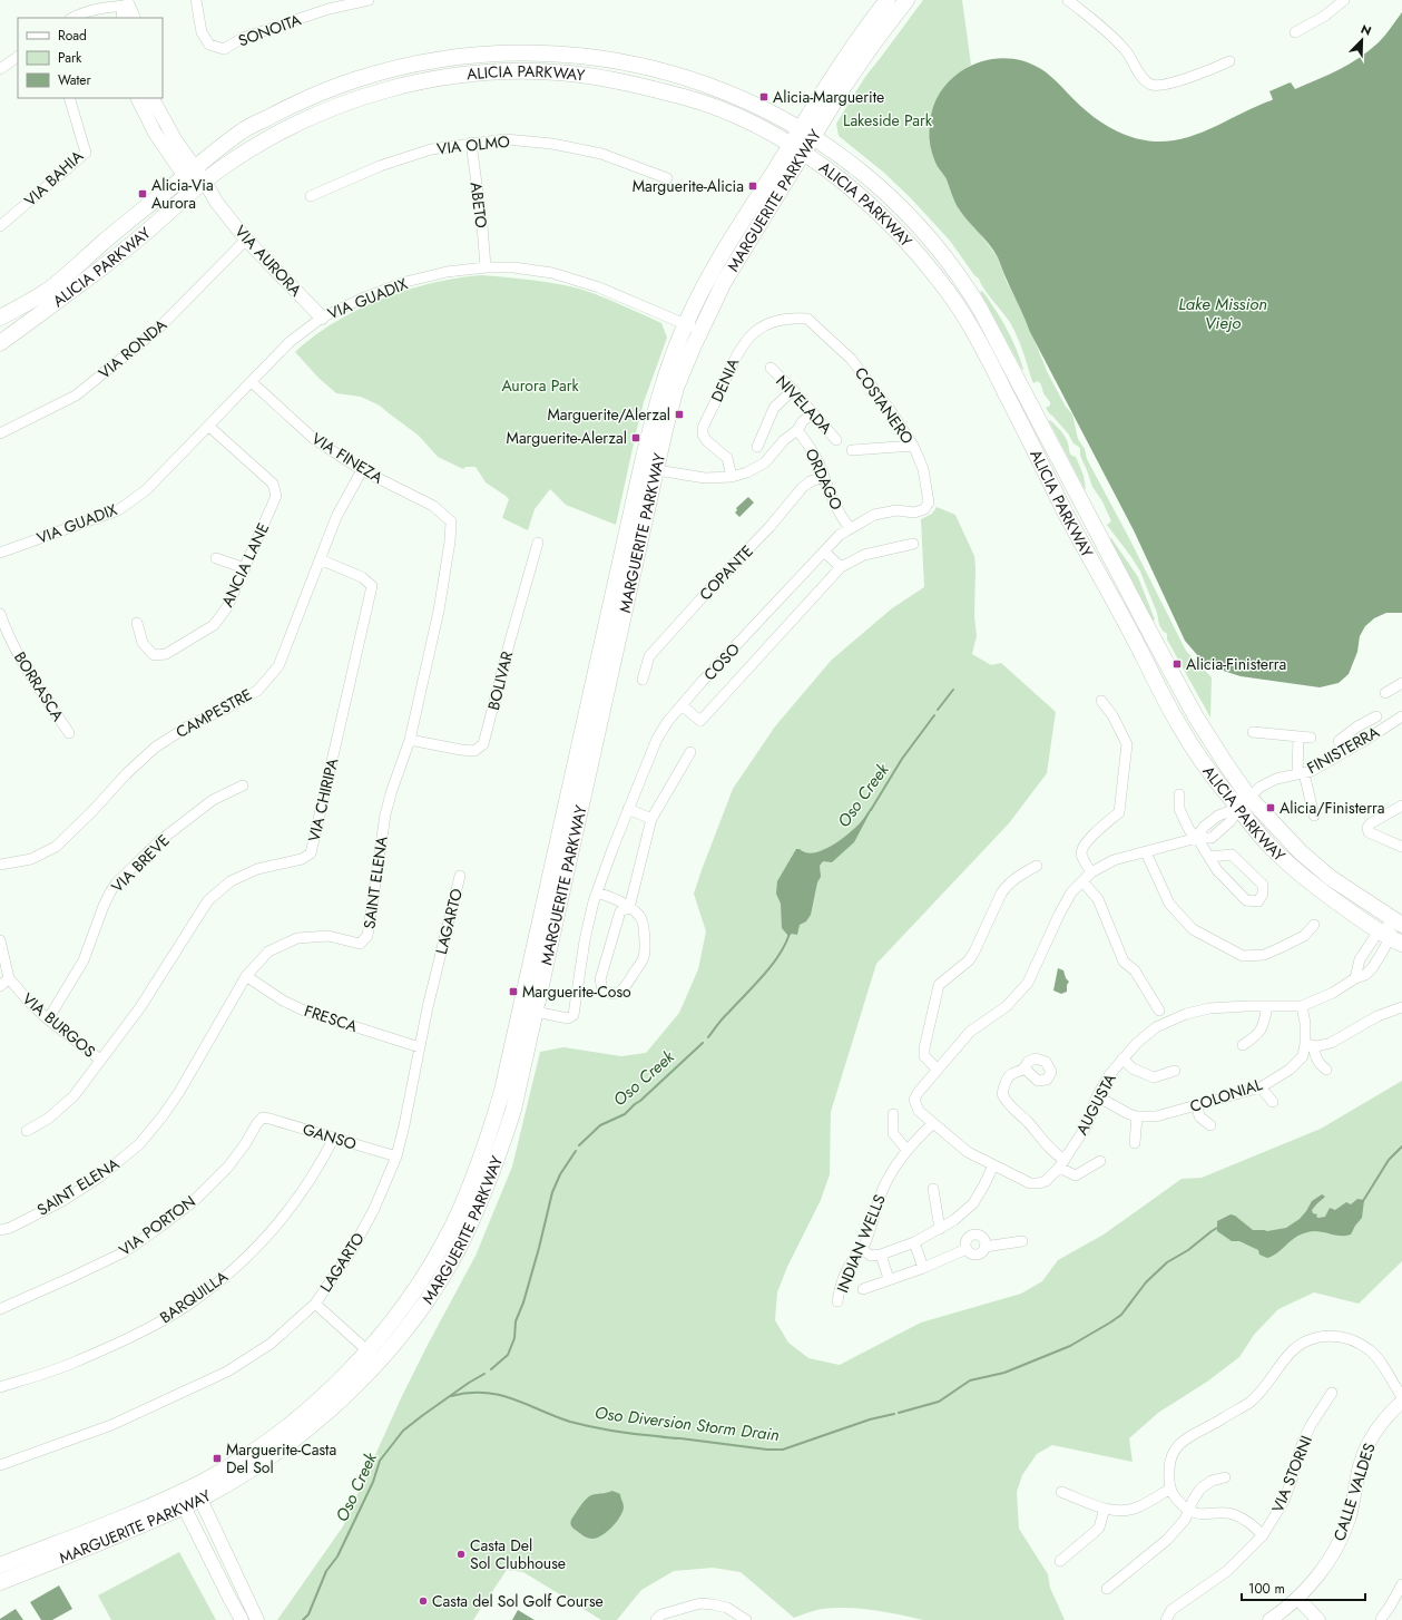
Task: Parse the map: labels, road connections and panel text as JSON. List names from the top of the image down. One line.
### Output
{"streets":{"main road":["ALICIA PARKWAY","MARGUERITE PARKWAY"],"street":["SONOITA","VIA OLMO","VIA BAHIA","ABETO","VIA AURORA","VIA GUADIX","VIA RONDA","DENIA","NIVELADA","COSTANERO","VIA FINEZA","ORDAGO","ANCIA LANE","COPANTE","COSO","BOLIVAR","BORRASCA","CAMPESTRE","FINISTERRA","VIA CHIRIPA","VIA BREVE","SAINT ELENA","LAGARTO","FRESCA","VIA BURGOS","COLONIAL","AUGUSTA","GANSO","VIA PORTON","INDIAN WELLS","BARQUILLA","VIA STORNI","CALLE VALDES"]},"crossings":[["ALICIA PARKWAY","MARGUERITE PARKWAY"],["ALICIA PARKWAY","VIA AURORA"],["ALICIA PARKWAY","FINISTERRA"],["ALICIA PARKWAY","AUGUSTA"],["VIA OLMO","ABETO"],["MARGUERITE PARKWAY","VIA GUADIX"],["MARGUERITE PARKWAY","COSO"],["ABETO","VIA GUADIX"],["VIA AURORA","VIA GUADIX"],["VIA AURORA","VIA RONDA"],["VIA GUADIX","VIA FINEZA"],["VIA GUADIX","ANCIA LANE"],["DENIA","COSTANERO"],["COSTANERO","COSO"],["VIA FINEZA","CAMPESTRE"],["VIA FINEZA","SAINT ELENA"],["ORDAGO","COPANTE"],["ORDAGO","COSO"],["BOLIVAR","SAINT ELENA"],["CAMPESTRE","VIA CHIRIPA"],["VIA CHIRIPA","VIA BURGOS"],["VIA BREVE","VIA BURGOS"],["SAINT ELENA","FRESCA"],["LAGARTO","FRESCA"],["LAGARTO","GANSO"],["COLONIAL","AUGUSTA"],["AUGUSTA","INDIAN WELLS"],["GANSO","VIA PORTON"],["GANSO","BARQUILLA"]],"water":["Lake Mission Viejo","Oso Creek","Oso Diversion Storm Drain"],"parks":["Lakeside Park","Aurora Park"],"places":{"transit":["Alicia-Marguerite","Marguerite-Alicia","Alicia-Via Aurora","Marguerite/Alerzal","Marguerite-Alerzal","Alicia-Finisterra","Alicia/Finisterra","Marguerite-Coso","Marguerite-Casta Del Sol"],"other":["Casta Del Sol Clubhouse","Casta del Sol Golf Course"]},"legend":["Road","Park","Water"],"scale_bar":"100 m","north":"top right"}
